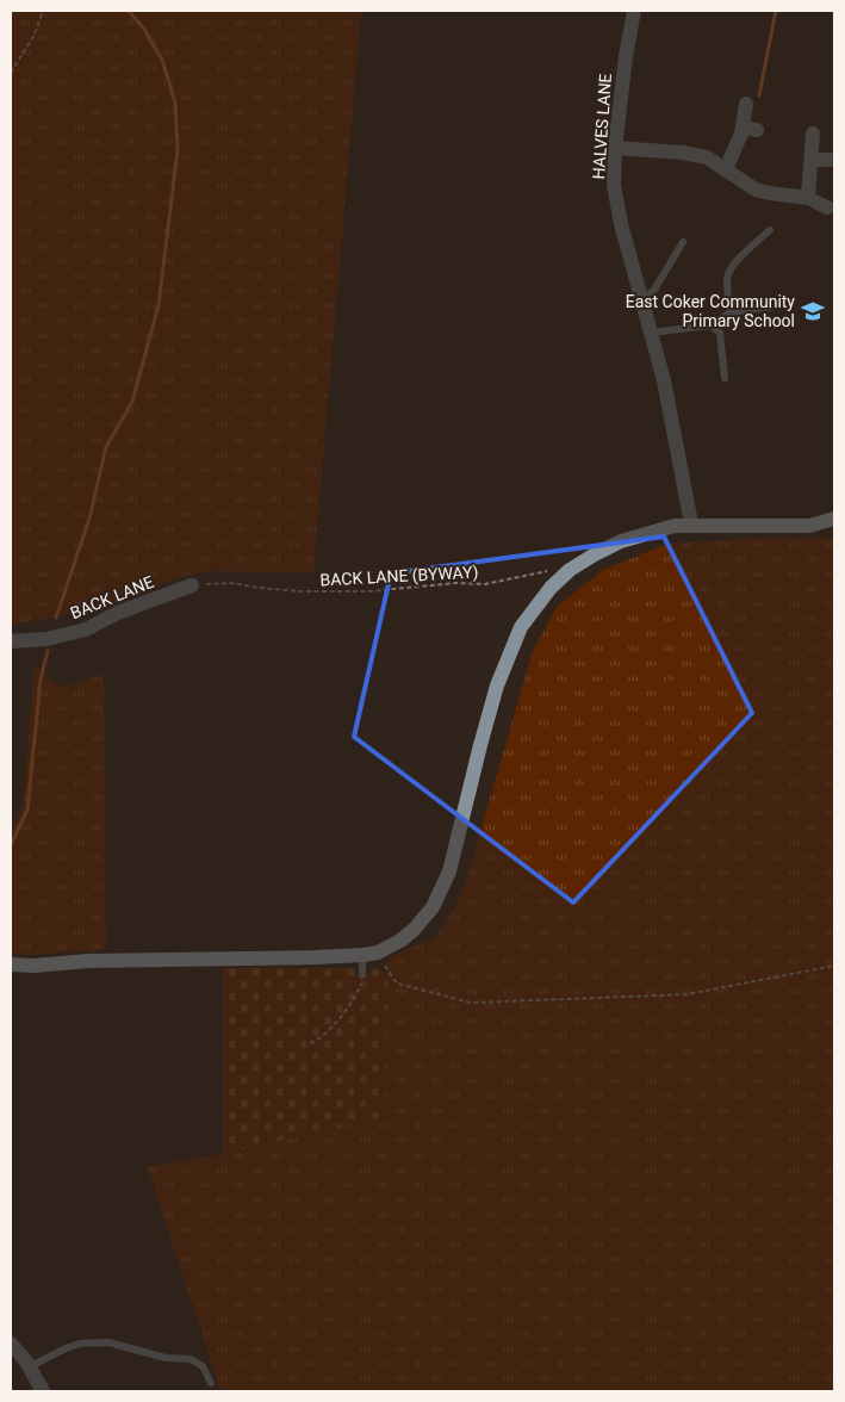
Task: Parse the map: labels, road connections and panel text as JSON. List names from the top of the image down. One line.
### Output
{"streets":{"street":["HALVES LANE","BACK LANE"],"path":["BACK LANE (BYWAY)"]},"crossings":[["BACK LANE (BYWAY)","BACK LANE"]],"places":{"school or university":["East Coker Community Primary School"]}}
